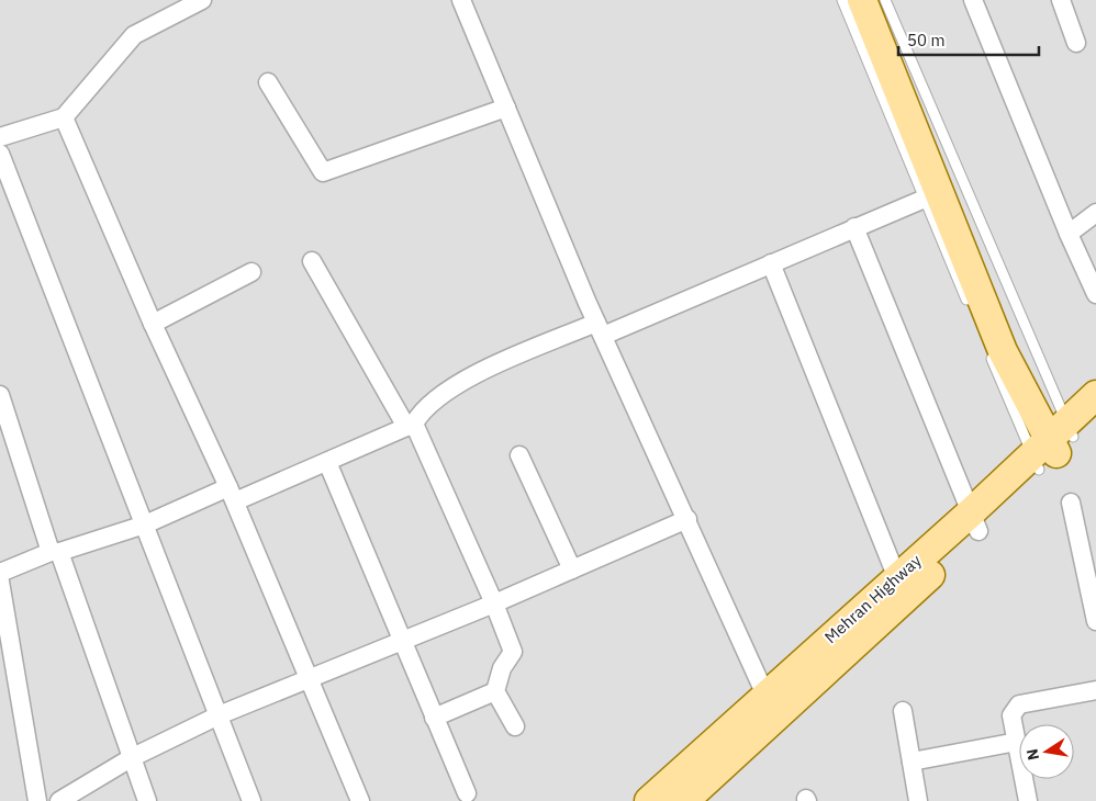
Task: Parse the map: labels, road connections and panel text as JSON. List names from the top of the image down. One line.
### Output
{"streets":{"main road":["Mehran Highway"]},"scale_bar":"50 m","north":"left"}
